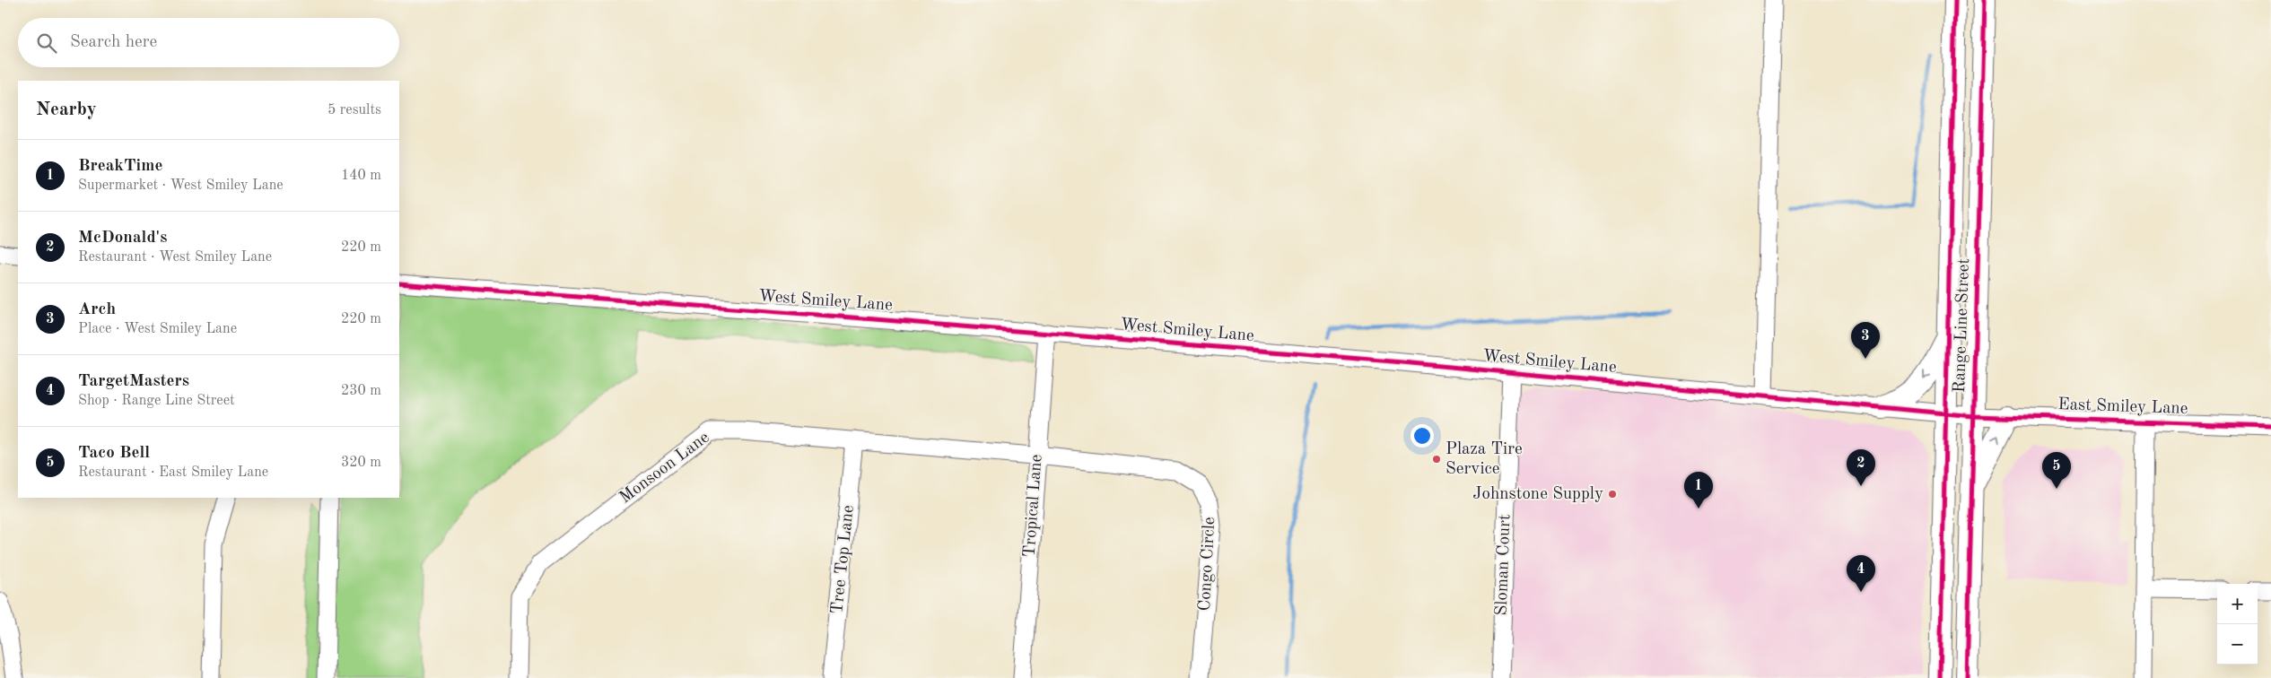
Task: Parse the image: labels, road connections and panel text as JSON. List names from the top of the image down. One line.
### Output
{"streets":{"main road":["Range Line Street"],"street":["West Smiley Lane","East Smiley Lane","Monsoon Lane","Tropical Lane","Tree Top Lane","Congo Circle","Sloman Court"]},"crossings":[["West Smiley Lane","Range Line Street"],["West Smiley Lane","East Smiley Lane"],["West Smiley Lane","Tropical Lane"],["West Smiley Lane","Sloman Court"],["Range Line Street","East Smiley Lane"],["Monsoon Lane","Tropical Lane"],["Monsoon Lane","Tree Top Lane"],["Monsoon Lane","Congo Circle"],["Tropical Lane","Congo Circle"]],"places":["Plaza Tire Service","Johnstone Supply"],"page":{"search":"Search here","heading":["Nearby","5 results"],"list":[{"mark":"1","name":"BreakTime","note":"Supermarket · West Smiley Lane","value":"140 m"},{"mark":"2","name":"McDonald's","note":"Restaurant · West Smiley Lane","value":"220 m"},{"mark":"3","name":"Arch","note":"Place · West Smiley Lane","value":"220 m"},{"mark":"4","name":"TargetMasters","note":"Shop · Range Line Street","value":"230 m"},{"mark":"5","name":"Taco Bell","note":"Restaurant · East Smiley Lane","value":"320 m"}],"pins":["3","2","5","1","4"],"map_buttons":["+","−"]}}
